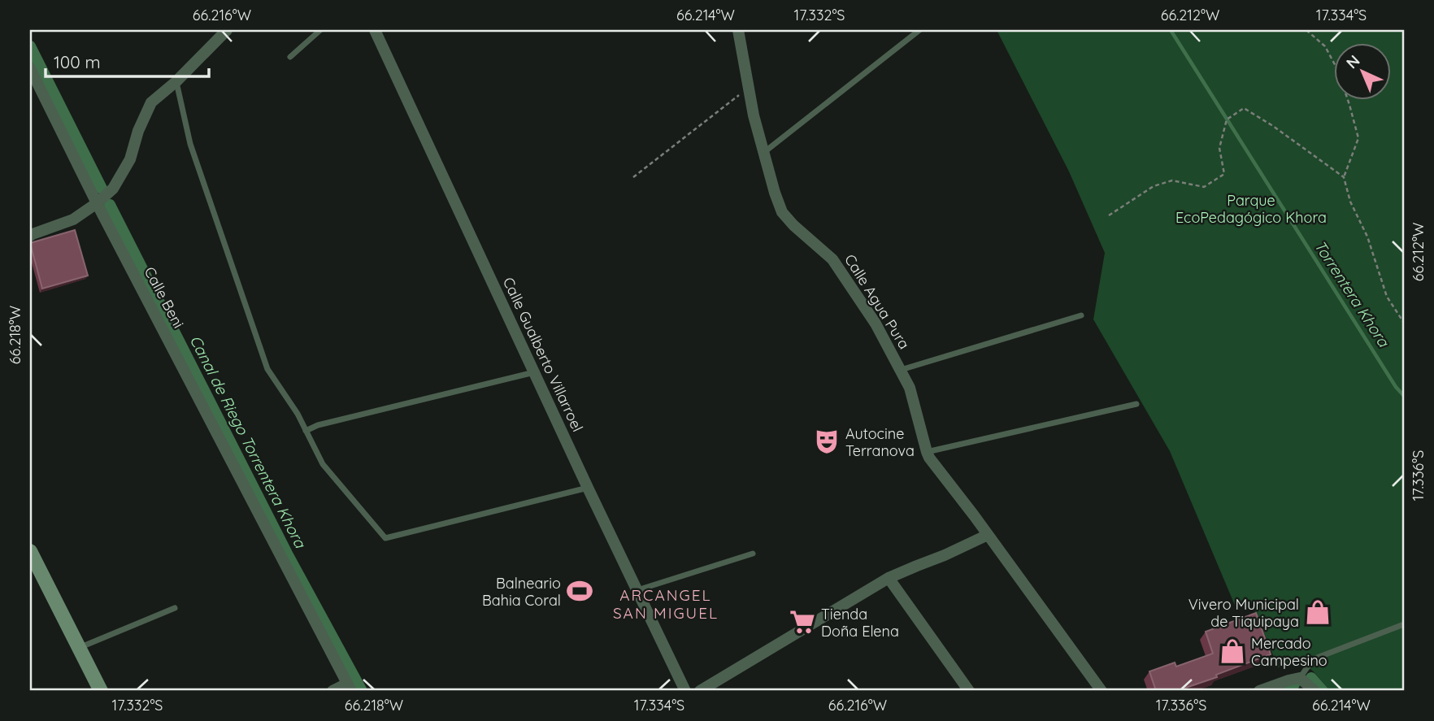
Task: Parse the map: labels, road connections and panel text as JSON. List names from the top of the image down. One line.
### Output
{"streets":{"street":["Calle Beni","Calle Agua Pura","Calle Gualberto Villarroel"]},"districts":["ARCANGEL SAN MIGUEL"],"water":["Torrentera Khora","Canal de Riego Torrentera Khora"],"parks":["Parque EcoPedagógico Khora"],"places":{"theatre":["Autocine Terranova"],"sports":["Balneario Bahia Coral"],"shop":["Vivero Municipal de Tiquipaya","Mercado Campesino"],"supermarket":["Tienda Doña Elena"]},"scale_bar":"100 m","north":"top left","coordinates":["66.216°W","66.214°W","17.332°S","66.212°W","17.334°S","66.218°W","17.336°S"]}
